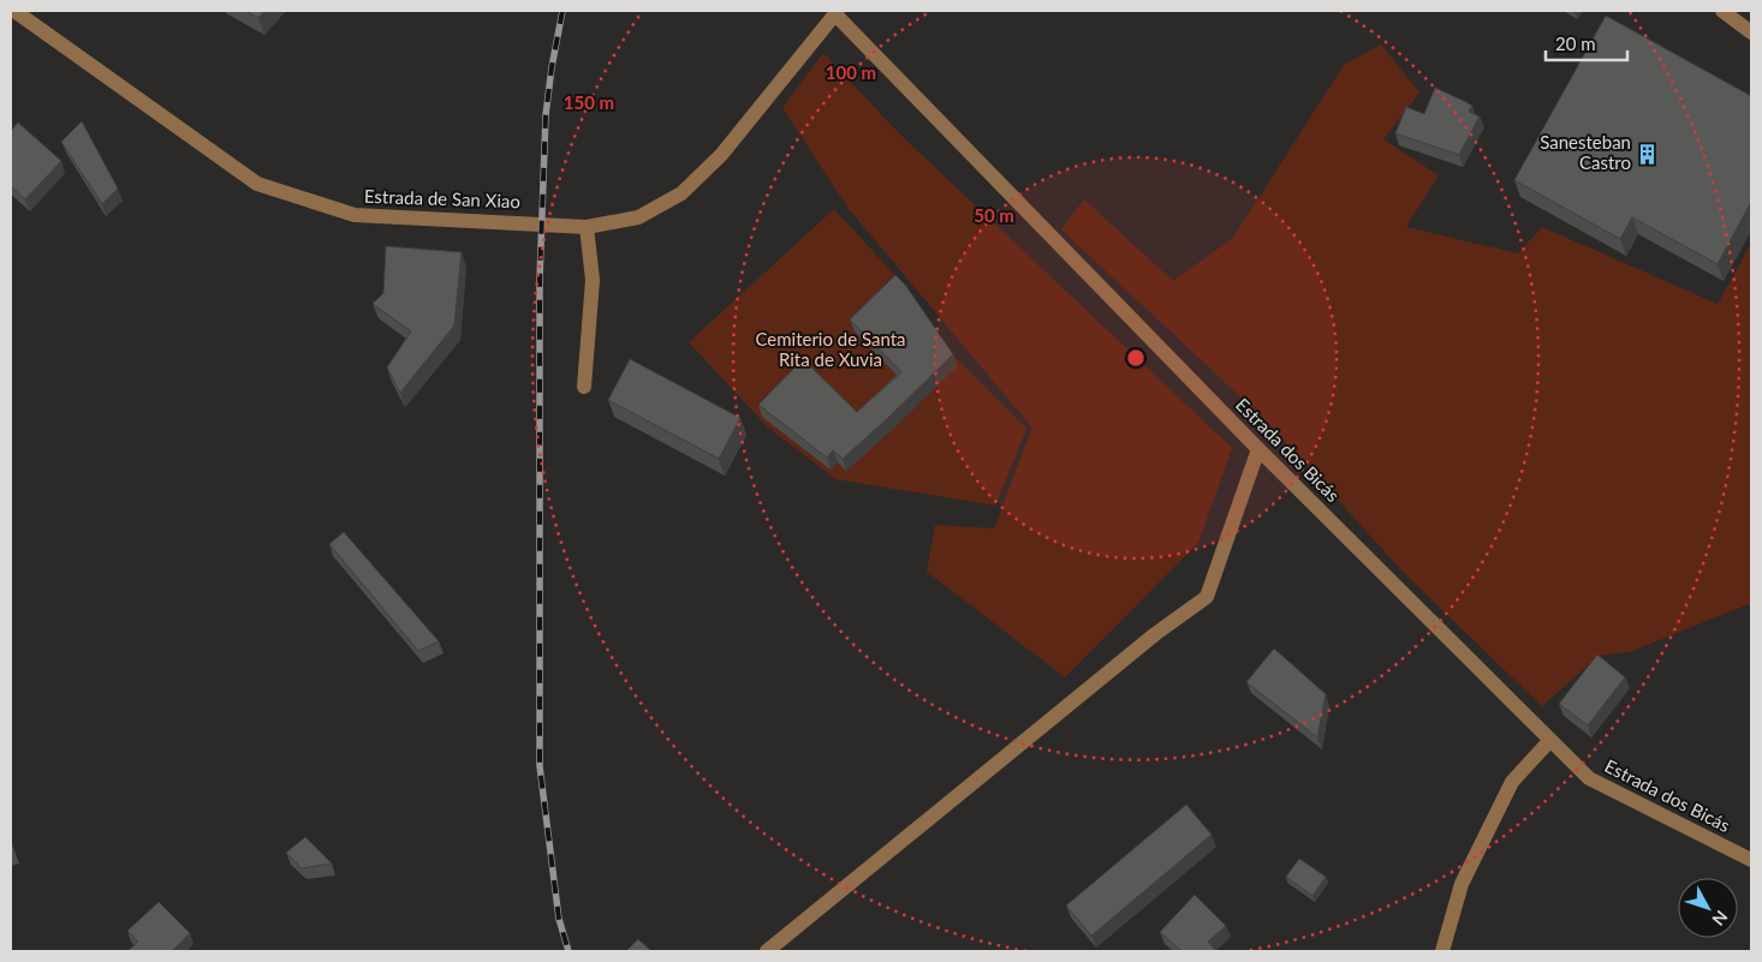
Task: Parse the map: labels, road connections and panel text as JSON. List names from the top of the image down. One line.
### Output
{"streets":{"street":["Estrada de San Xiao","Estrada dos Bicás"]},"crossings":[["Estrada de San Xiao","Estrada dos Bicás"]],"parks":["Cemiterio de Santa Rita de Xuvia"],"places":{"building":["Sanesteban Castro"]},"scale_bar":"20 m","north":"bottom right","rings":["100 m","150 m","50 m"]}
